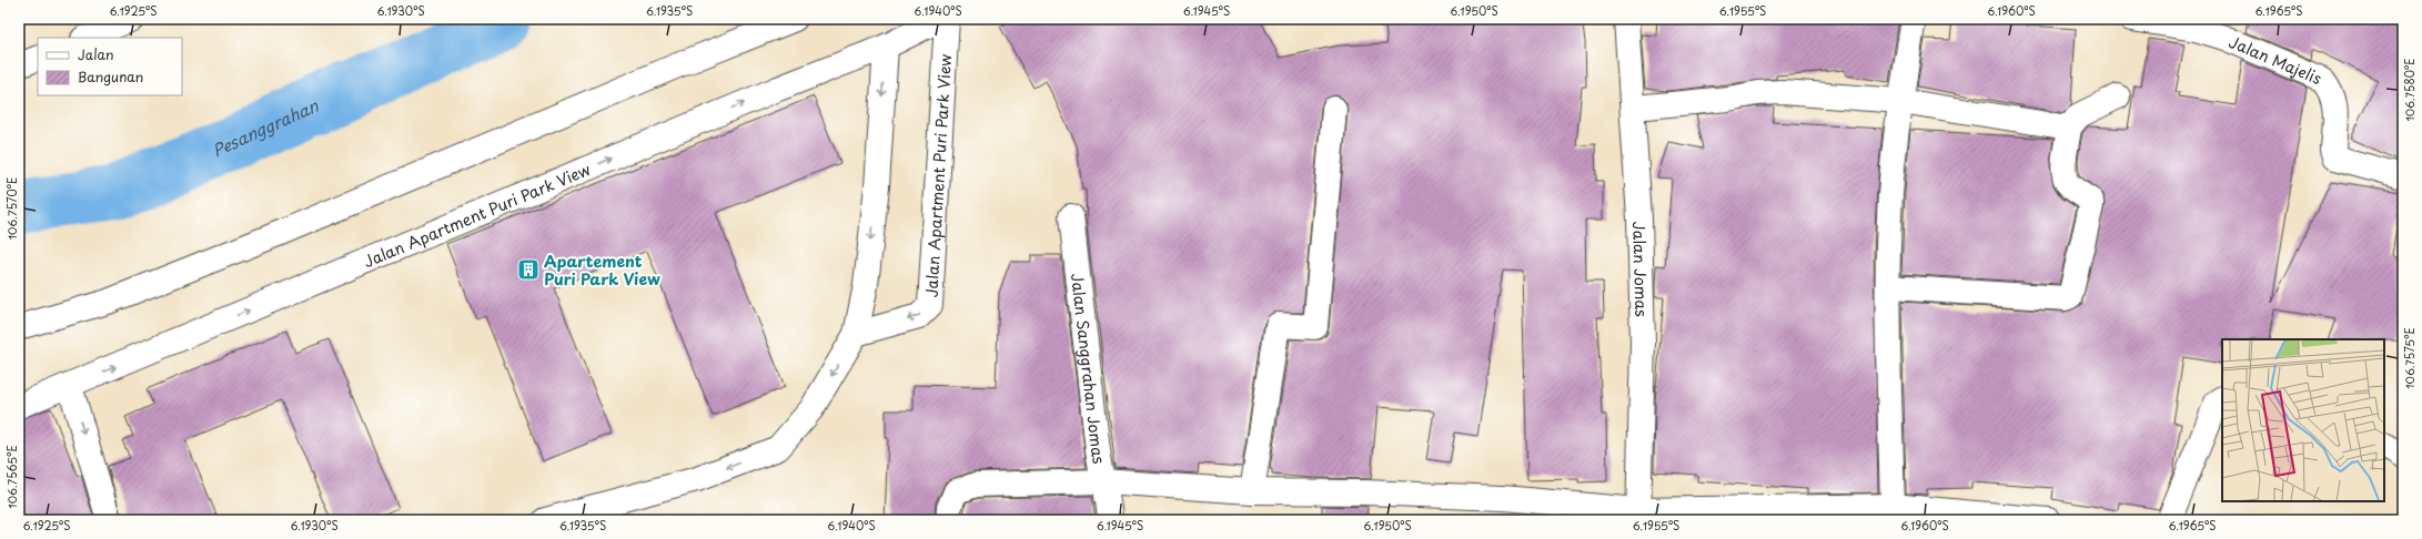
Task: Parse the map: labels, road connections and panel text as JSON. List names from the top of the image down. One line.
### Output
{"streets":{"street":["Jalan Majelis","Jalan Apartment Puri Park View","Jalan Jomas","Jalan Sanggrahan Jomas"]},"water":["Pesanggrahan"],"places":{"building":["Apartement Puri Park View"]},"legend":["Jalan","Bangunan"],"coordinates":["6.1925°S","6.1930°S","6.1935°S","6.1940°S","6.1945°S","6.1950°S","6.1955°S","6.1960°S","6.1965°S","106.7580°E","106.7570°E","106.7575°E","106.7565°E"]}
